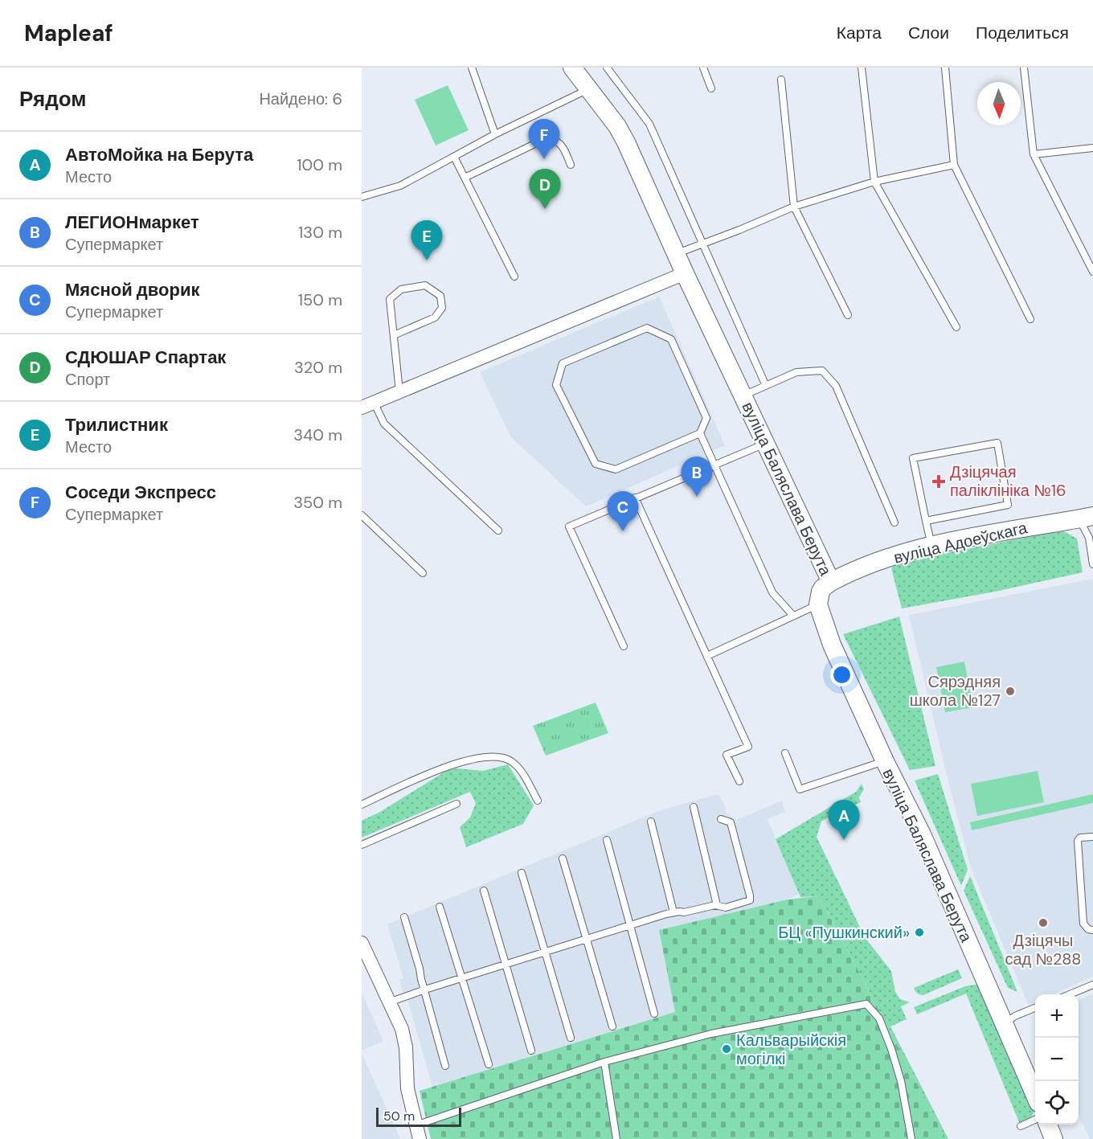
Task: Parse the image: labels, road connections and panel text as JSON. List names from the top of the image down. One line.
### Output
{"streets":{"street":["вуліца Баляслава Берута","вуліца Адоеўскага"]},"crossings":[["вуліца Баляслава Берута","вуліца Адоеўскага"]],"places":{"health":["Дзіцячая паліклініка №16"],"other":["Сярэдняя школа №127","Дзіцячы сад №288","БЦ «Пушкинский»","Кальварыйскія могілкі"]},"scale_bar":"50 m","north":"bottom","page":{"header":"Mapleaf","nav":["Карта","Слои","Поделиться"],"heading":["Рядом","Найдено: 6"],"pins":["F","D","E","B","C","A"],"list":[{"mark":"A","name":"АвтоМойка на Берута","note":"Место","value":"100 m"},{"mark":"B","name":"ЛЕГИОНмаркет","note":"Супермаркет","value":"130 m"},{"mark":"C","name":"Мясной дворик","note":"Супермаркет","value":"150 m"},{"mark":"D","name":"СДЮШАР Спартак","note":"Спорт","value":"320 m"},{"mark":"E","name":"Трилистник","note":"Место","value":"340 m"},{"mark":"F","name":"Соседи Экспресс","note":"Супермаркет","value":"350 m"}],"map_buttons":["+","−"],"scale":"50 m"}}
